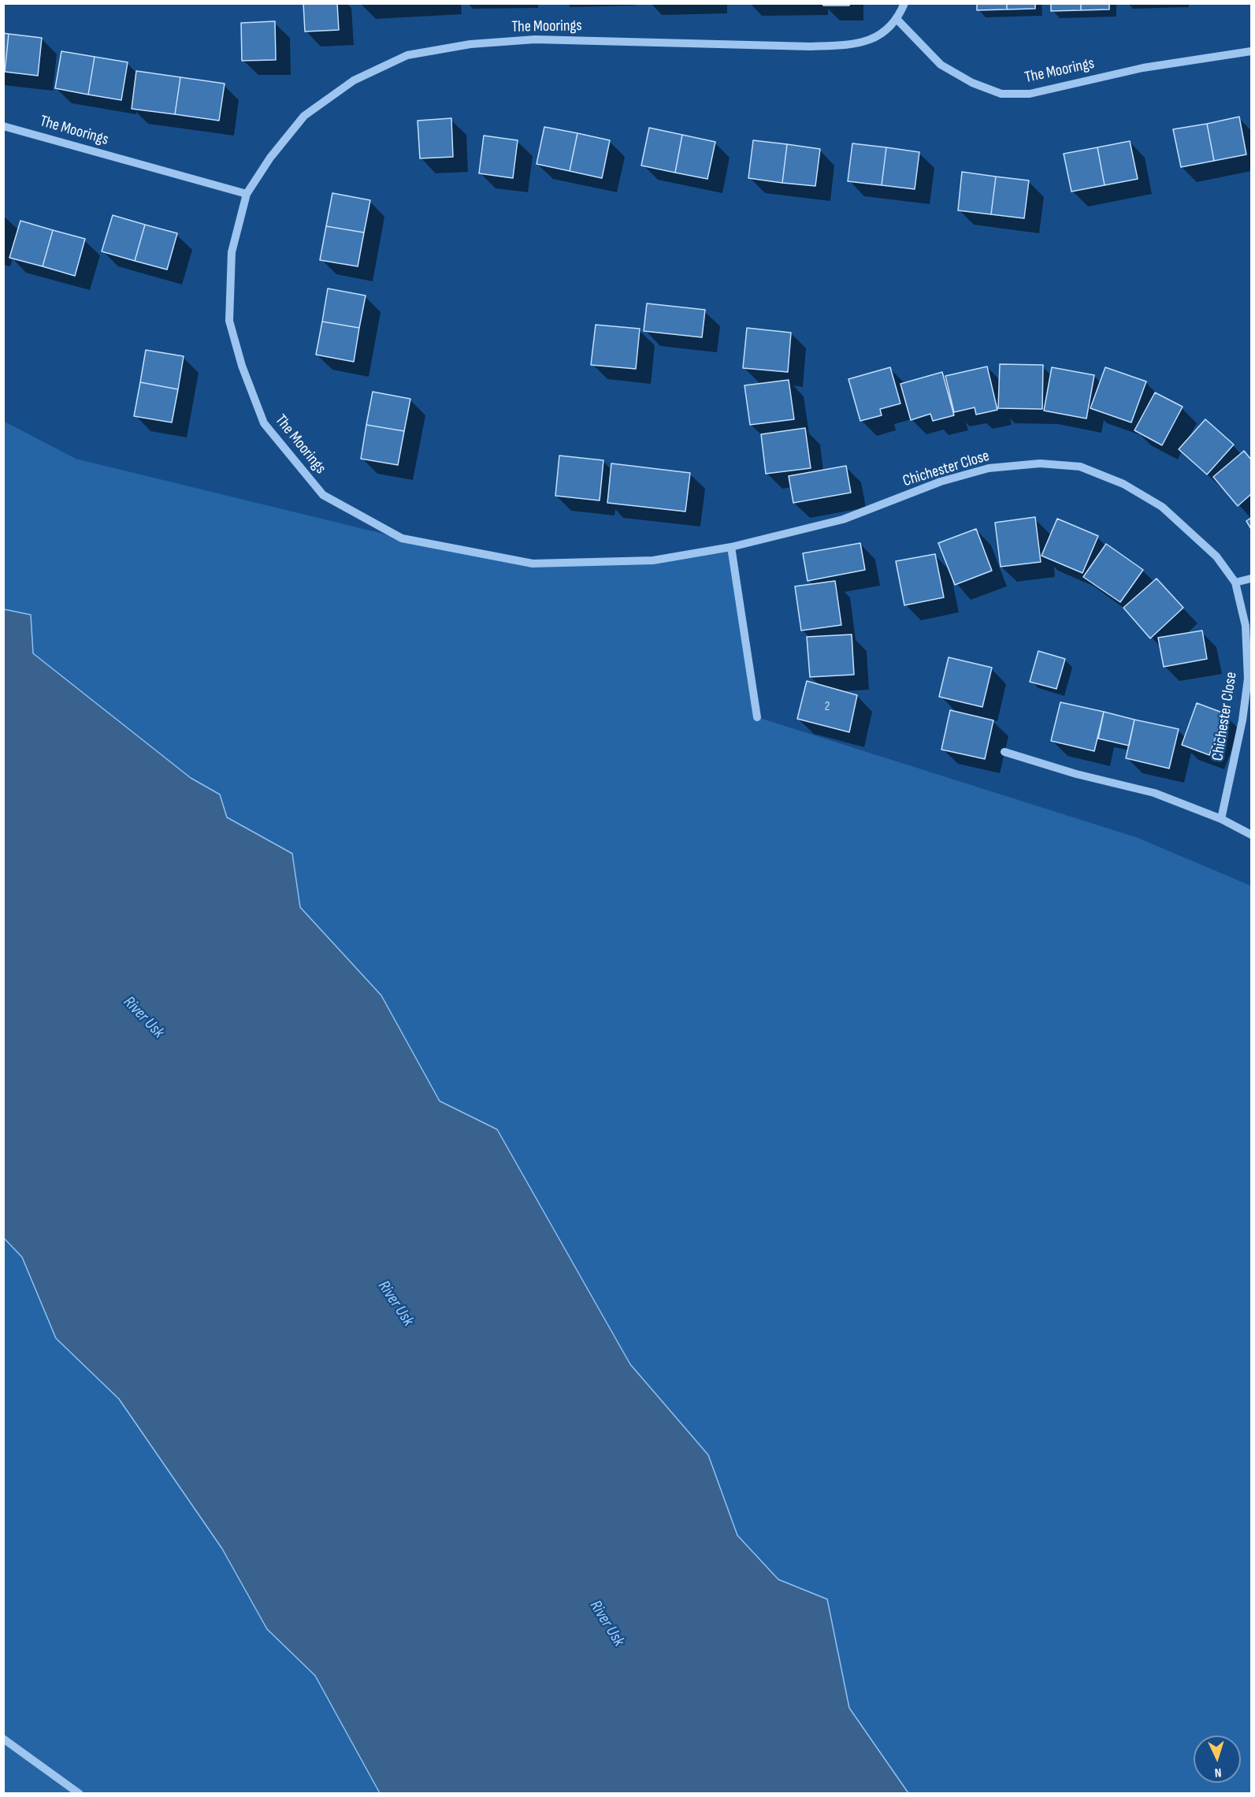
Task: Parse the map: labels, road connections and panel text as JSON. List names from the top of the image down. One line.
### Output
{"streets":{"street":["The Moorings","Chichester Close"]},"crossings":[["The Moorings","Chichester Close"]],"water":["River Usk"],"house_numbers":["2"],"north":"bottom"}
